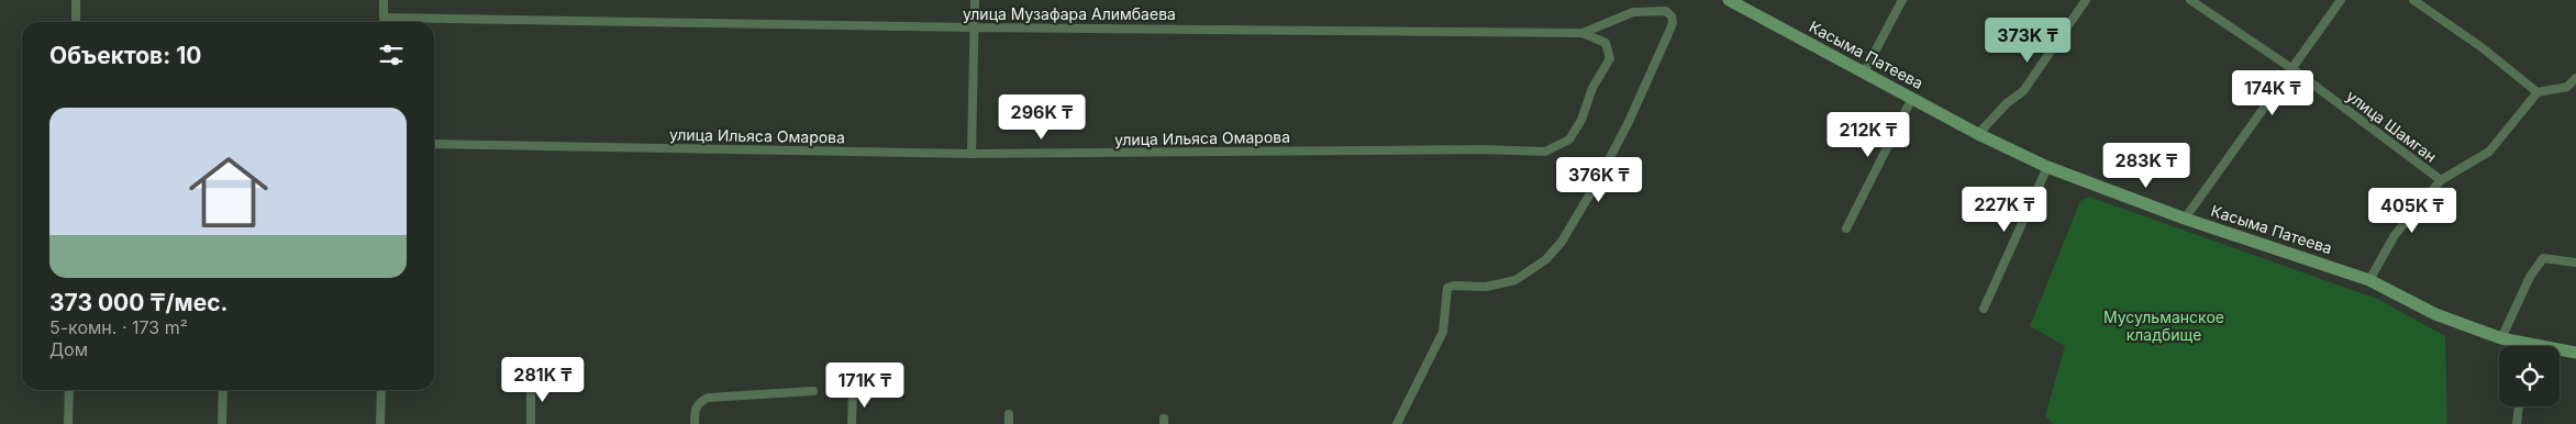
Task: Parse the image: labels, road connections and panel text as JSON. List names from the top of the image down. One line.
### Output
{"streets":{"main road":["Касыма Патеева"],"street":["улица Музафара Алимбаева","улица Шамган","улица Ильяса Омарова"]},"crossings":[["улица Музафара Алимбаева","улица Ильяса Омарова"]],"parks":["Мусульманское кладбище"],"page":{"price":["373K ₸","174K ₸","296K ₸","212K ₸","283K ₸","376K ₸","227K ₸","405K ₸","281K ₸","171K ₸"],"heading":"Объектов: 10","list":[{"name":"373 000 ₸/мес.","note":"5-комн. · 173 m² · Дом"}]}}
